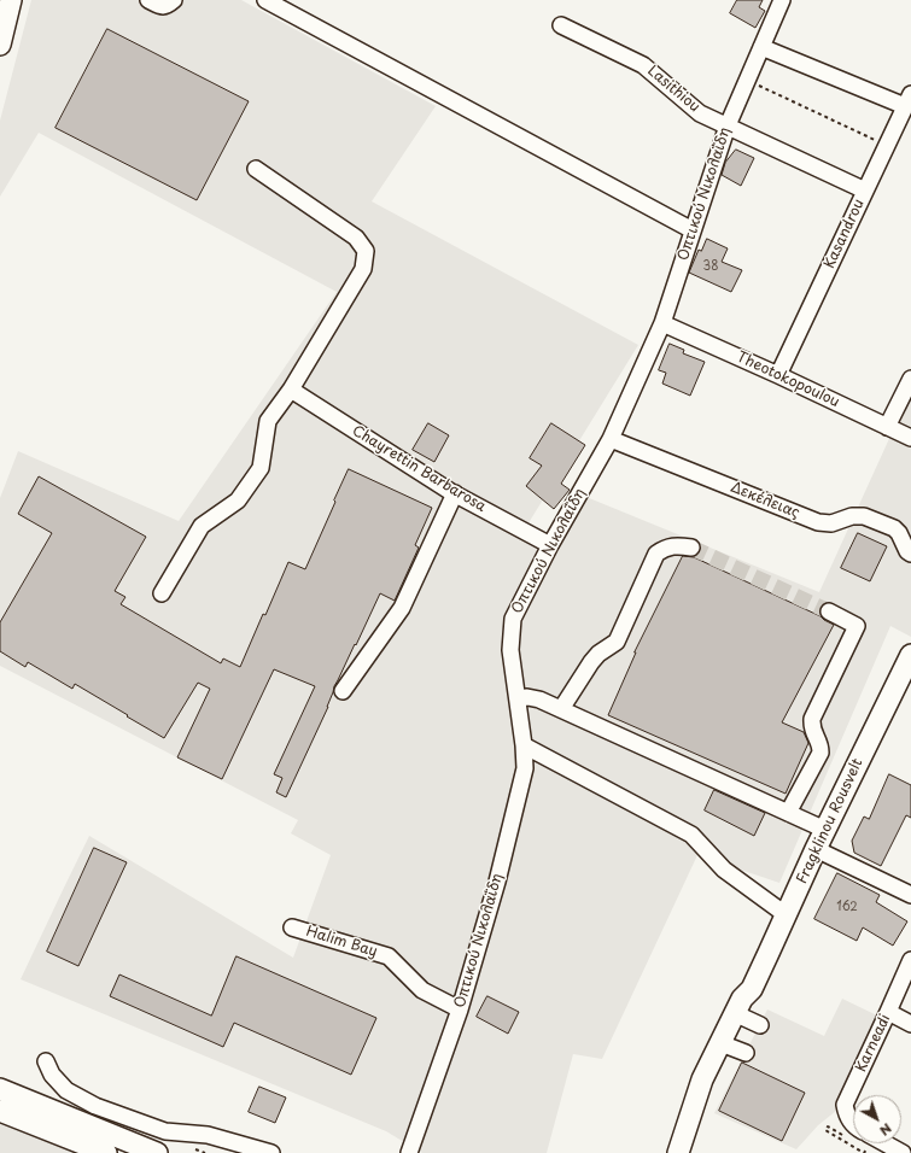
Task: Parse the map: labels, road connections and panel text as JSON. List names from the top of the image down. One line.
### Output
{"streets":{"main road":["Fragklinou Rousvelt"],"street":["Lasithiou","Οπτικού Νικολαΐδη","Kasandrou","Theotokopoulou","Chayrettin Barbarosa","Δεκέλειας","Halim Bay","Karneadi"]},"crossings":[["Lasithiou","Οπτικού Νικολαΐδη"],["Lasithiou","Kasandrou"],["Οπτικού Νικολαΐδη","Theotokopoulou"],["Οπτικού Νικολαΐδη","Chayrettin Barbarosa"],["Οπτικού Νικολαΐδη","Δεκέλειας"],["Οπτικού Νικολαΐδη","Halim Bay"],["Kasandrou","Theotokopoulou"]],"house_numbers":["38","162"],"north":"bottom right"}
